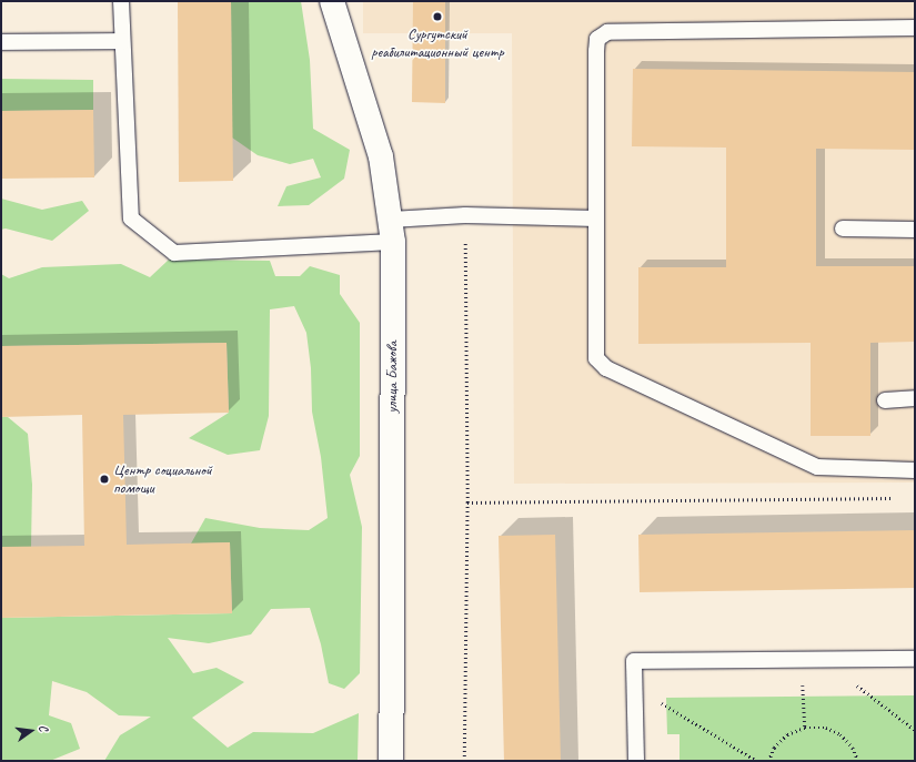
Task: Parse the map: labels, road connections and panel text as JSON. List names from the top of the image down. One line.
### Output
{"streets":{"street":["улица Бажова"]},"places":["Сургутский реабилитационный центр","Центр социальной помощи"],"north":"right"}
